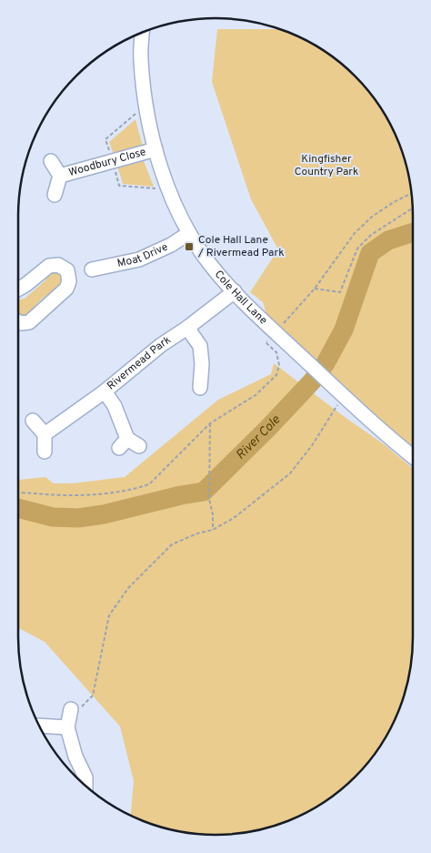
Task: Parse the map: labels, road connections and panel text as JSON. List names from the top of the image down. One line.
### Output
{"streets":{"street":["Woodbury Close","Moat Drive","Cole Hall Lane","Rivermead Park"]},"crossings":[["Woodbury Close","Cole Hall Lane"],["Moat Drive","Cole Hall Lane"],["Cole Hall Lane","Rivermead Park"]],"water":["River Cole"],"parks":["Kingfisher Country Park"],"places":{"transit":["Cole Hall Lane / Rivermead Park"]}}
